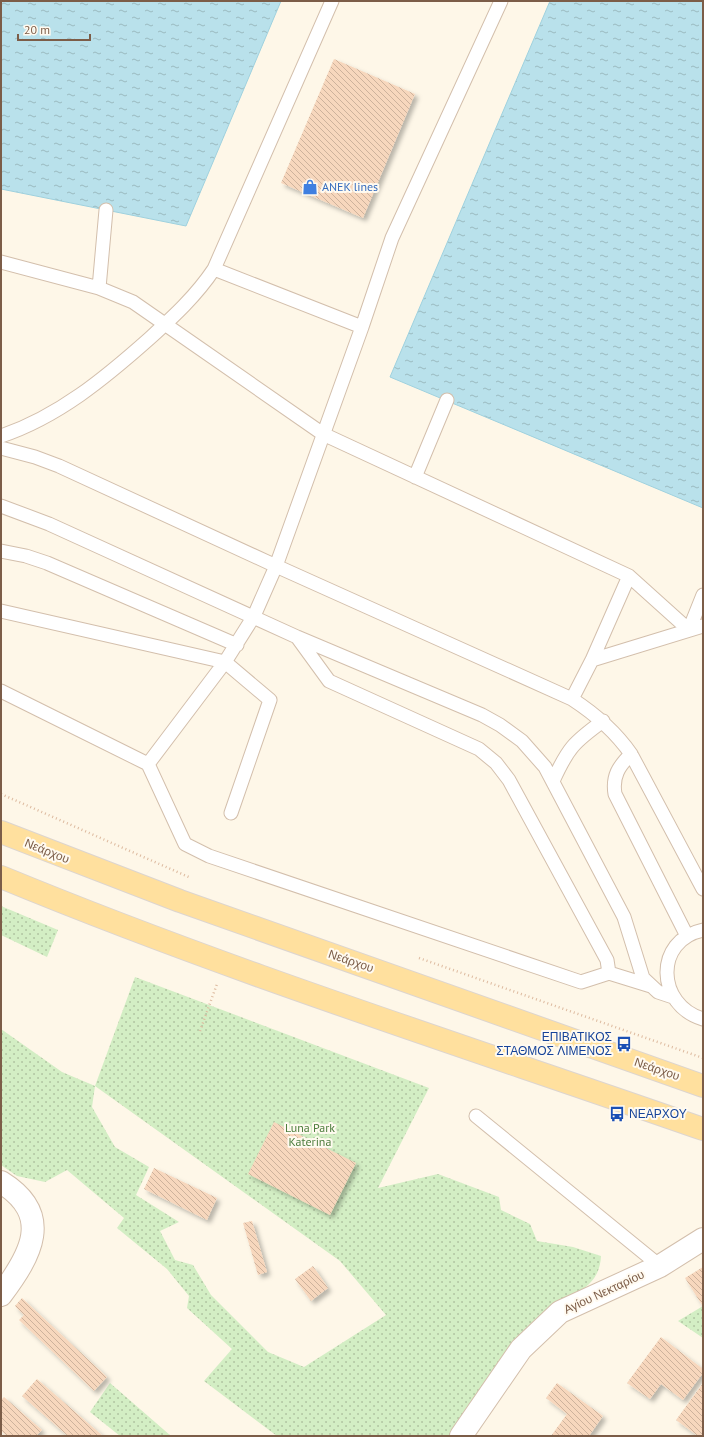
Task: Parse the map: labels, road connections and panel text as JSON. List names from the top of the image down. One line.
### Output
{"streets":{"main road":["Νεάρχου"],"street":["Αγίου Νεκταρίου"]},"parks":["Luna Park Katerina"],"places":{"shop":["ANEK lines"],"bus stop":["ΕΠΙΒΑΤΙΚΟΣ ΣΤΑΘΜΟΣ ΛΙΜΕΝΟΣ","ΝΕΑΡΧΟΥ"]},"scale_bar":"20 m"}
